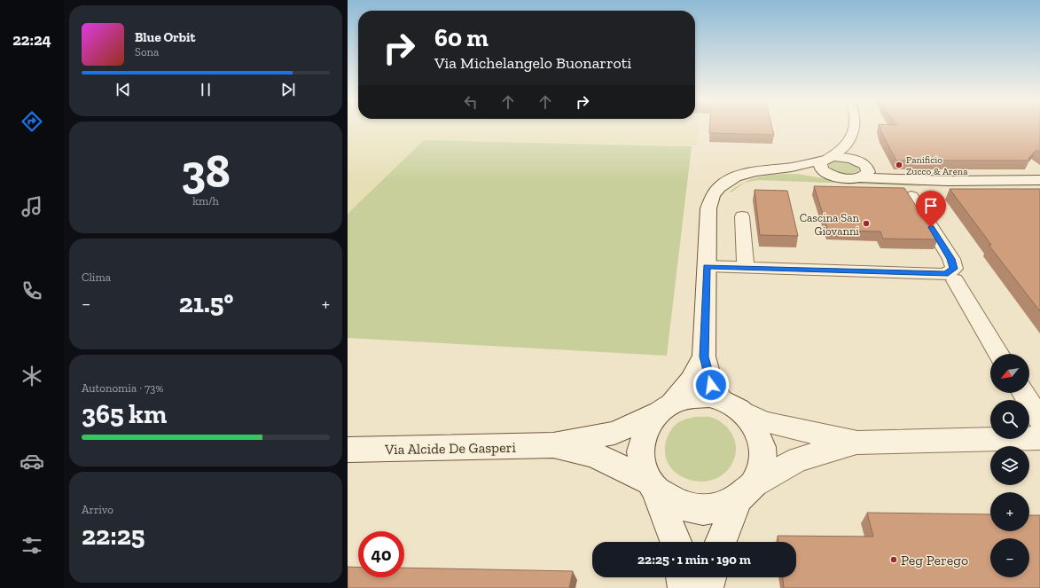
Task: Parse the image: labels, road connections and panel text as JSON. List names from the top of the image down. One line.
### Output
{"streets":{"street":["Via Alcide De Gasperi"]},"places":["Panificio Zucco & Arena","Cascina San Giovanni","Peg Perego"],"north":"bottom left","page":{"tabs":"22:24","turn":["60 m","Via Michelangelo Buonarroti"],"song":["Blue Orbit","Sona"],"tile":[["38","km/h"],"Clima",["Autonomia · 73%","365 km"],["Arrivo","22:25"]],"heat":["−","21.5°","+"],"map_buttons":["+","−"],"limit":"40","trip":"22:25 · 1 min · 190 m"}}
